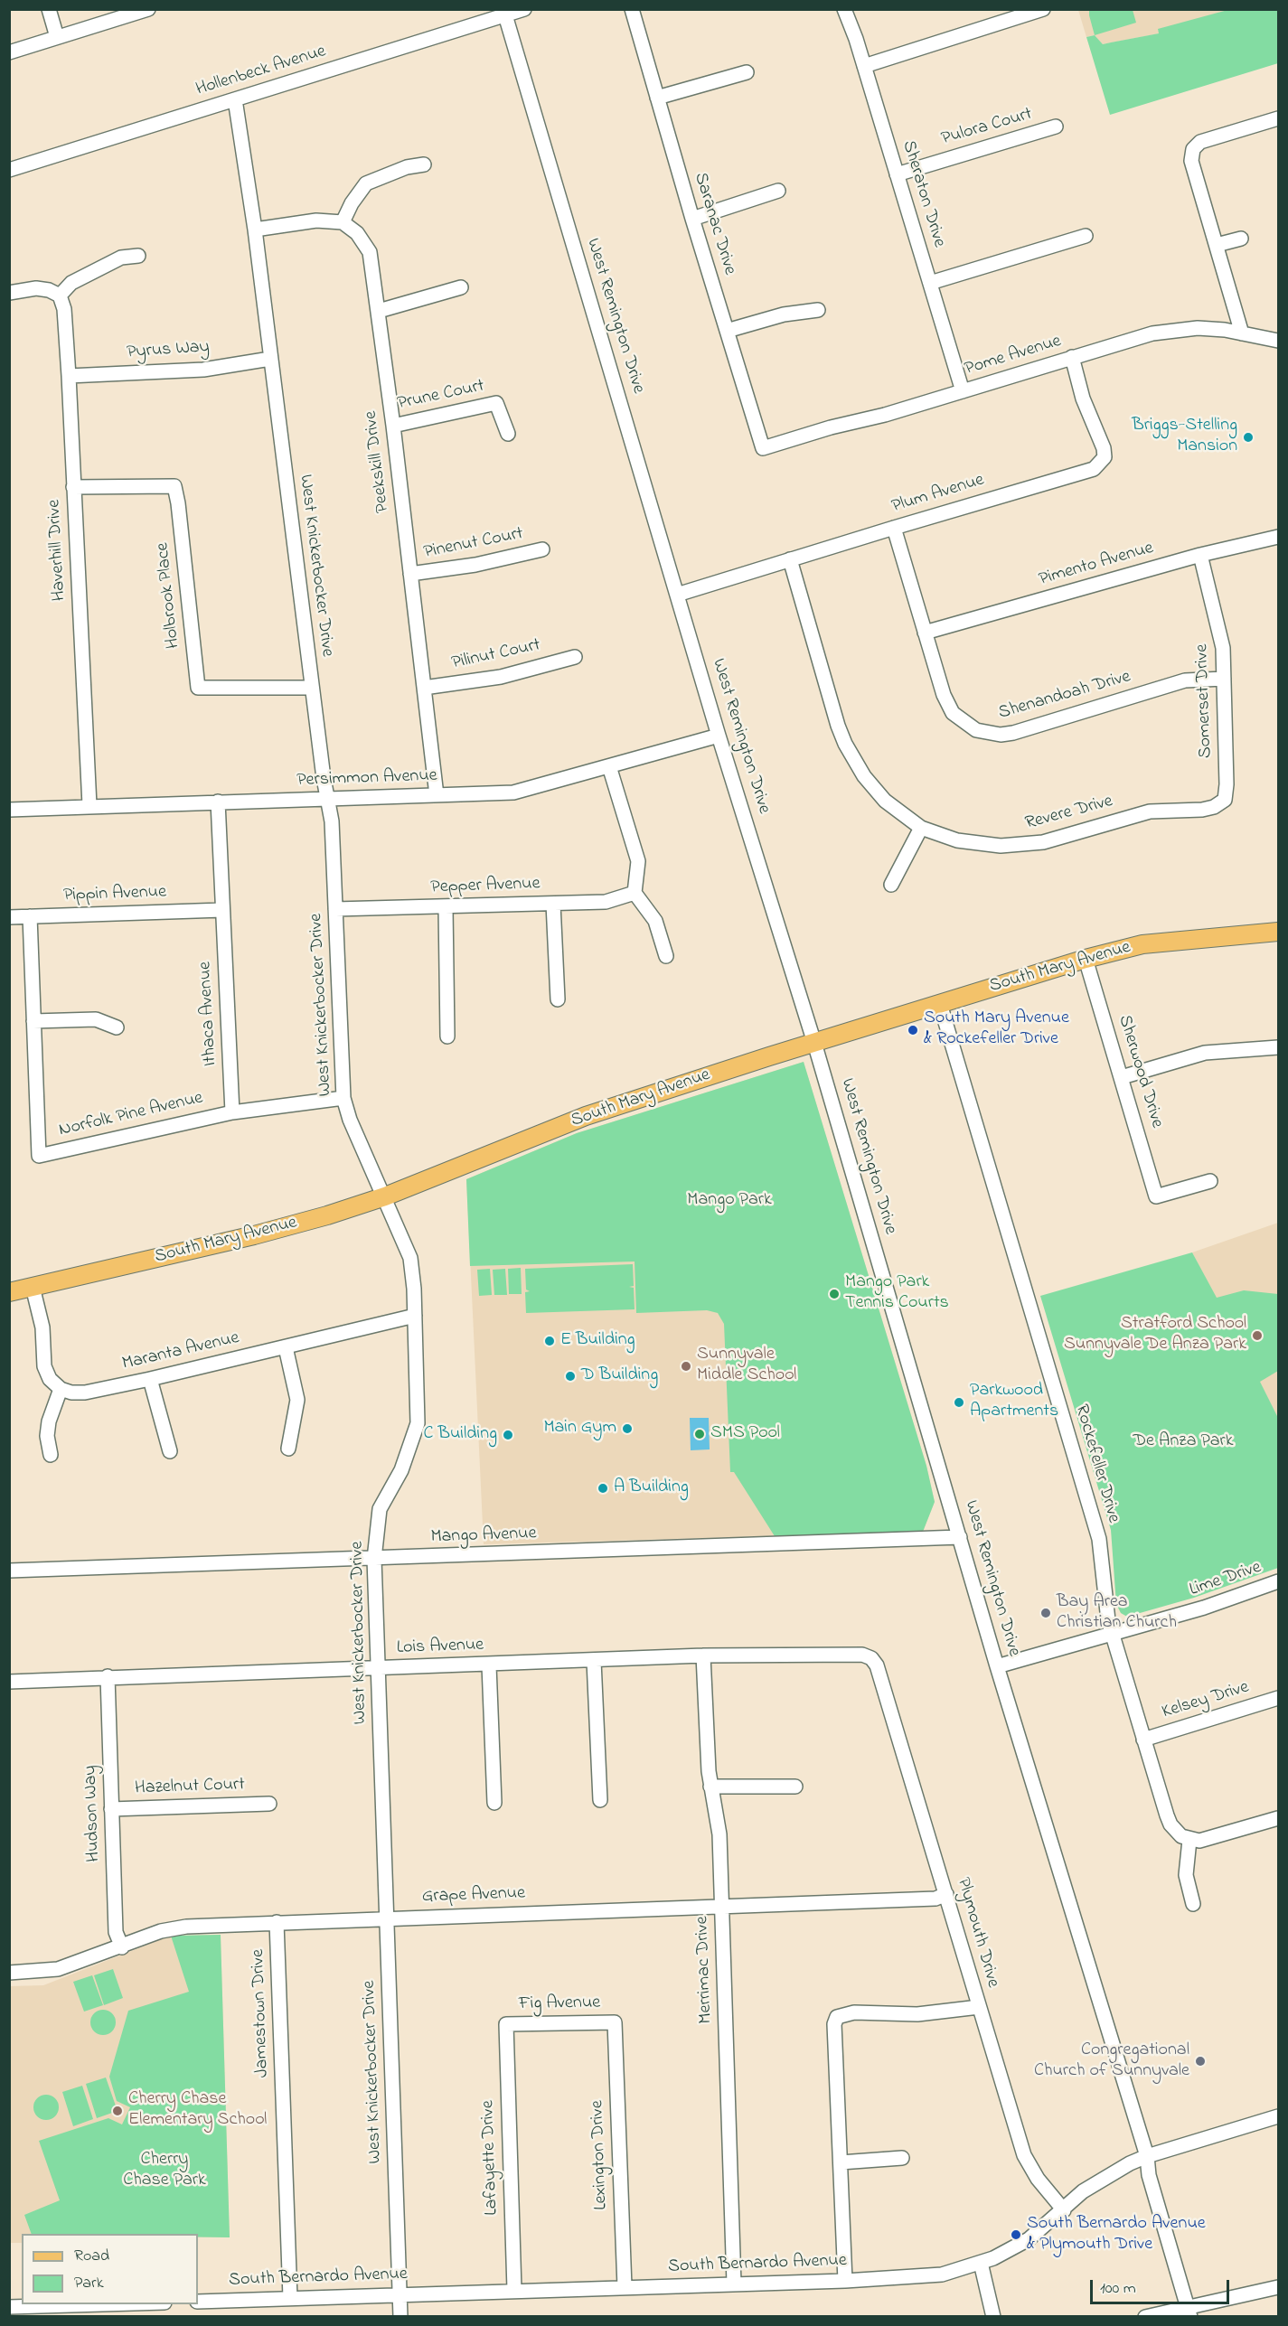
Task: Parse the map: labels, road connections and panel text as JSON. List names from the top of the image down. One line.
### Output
{"streets":{"main road":["South Mary Avenue"],"street":["Hollenbeck Avenue","Pulora Court","Sheraton Drive","Saranac Drive","West Remington Drive","Pyrus Way","Pome Avenue","Prune Court","Peekskill Drive","Plum Avenue","Pinenut Court","Haverhill Drive","Pimento Avenue","West Knickerbocker Drive","Holbrook Place","Pilinut Court","Shenandoah Drive","Somerset Drive","Persimmon Avenue","Revere Drive","Pepper Avenue","Pippin Avenue","Ithaca Avenue","Sherwood Drive","Norfolk Pine Avenue","Maranta Avenue","Rockefeller Drive","Mango Avenue","Lime Drive","Lois Avenue","Kelsey Drive","Hazelnut Court","Hudson Way","Grape Avenue","Plymouth Drive","Merrimac Drive","Fig Avenue","Jamestown Drive","Lexington Drive","Lafayette Drive","South Bernardo Avenue"]},"crossings":[["Hollenbeck Avenue","West Remington Drive"],["Hollenbeck Avenue","West Knickerbocker Drive"],["Pulora Court","Sheraton Drive"],["Sheraton Drive","Pome Avenue"],["Saranac Drive","Pome Avenue"],["West Remington Drive","Plum Avenue"],["West Remington Drive","Persimmon Avenue"],["West Remington Drive","South Mary Avenue"],["West Remington Drive","Mango Avenue"],["West Remington Drive","Lime Drive"],["West Remington Drive","South Bernardo Avenue"],["Pyrus Way","Haverhill Drive"],["Pyrus Way","West Knickerbocker Drive"],["Pome Avenue","Plum Avenue"],["Prune Court","Peekskill Drive"],["Peekskill Drive","Pinenut Court"],["Peekskill Drive","Pilinut Court"],["Peekskill Drive","Persimmon Avenue"],["Plum Avenue","Shenandoah Drive"],["Plum Avenue","Revere Drive"],["Haverhill Drive","Holbrook Place"],["Haverhill Drive","Persimmon Avenue"],["Pimento Avenue","Shenandoah Drive"],["Pimento Avenue","Somerset Drive"],["West Knickerbocker Drive","Holbrook Place"],["West Knickerbocker Drive","Persimmon Avenue"],["West Knickerbocker Drive","Pepper Avenue"],["West Knickerbocker Drive","South Mary Avenue"],["West Knickerbocker Drive","Maranta Avenue"],["West Knickerbocker Drive","Mango Avenue"],["West Knickerbocker Drive","Lois Avenue"],["West Knickerbocker Drive","Grape Avenue"],["West Knickerbocker Drive","South Bernardo Avenue"],["Shenandoah Drive","Somerset Drive"],["Somerset Drive","Revere Drive"],["Persimmon Avenue","Ithaca Avenue"],["Pippin Avenue","Ithaca Avenue"],["South Mary Avenue","Sherwood Drive"],["South Mary Avenue","Rockefeller Drive"],["Ithaca Avenue","Norfolk Pine Avenue"],["Rockefeller Drive","Lime Drive"],["Rockefeller Drive","Kelsey Drive"],["Lois Avenue","Hudson Way"],["Lois Avenue","Plymouth Drive"],["Lois Avenue","Merrimac Drive"],["Hazelnut Court","Hudson Way"],["Hudson Way","Grape Avenue"],["Grape Avenue","Plymouth Drive"],["Grape Avenue","Merrimac Drive"],["Grape Avenue","Jamestown Drive"],["Plymouth Drive","South Bernardo Avenue"],["Merrimac Drive","South Bernardo Avenue"],["Fig Avenue","Lexington Drive"],["Fig Avenue","Lafayette Drive"],["Jamestown Drive","South Bernardo Avenue"],["Lexington Drive","South Bernardo Avenue"],["Lafayette Drive","South Bernardo Avenue"]],"parks":["Mango Park","De Anza Park","Cherry Chase Park"],"places":["Briggs-Stelling Mansion","South Mary Avenue & Rockefeller Drive","Mango Park Tennis Courts","Stratford School Sunnyvale De Anza Park","E Building","Sunnyvale Middle School","D Building","Parkwood Apartments","Main Gym","SMS Pool","C Building","A Building","Bay Area Christian Church","Congregational Church of Sunnyvale","Cherry Chase Elementary School","South Bernardo Avenue & Plymouth Drive"],"legend":["Road","Park"],"scale_bar":"100 m"}
